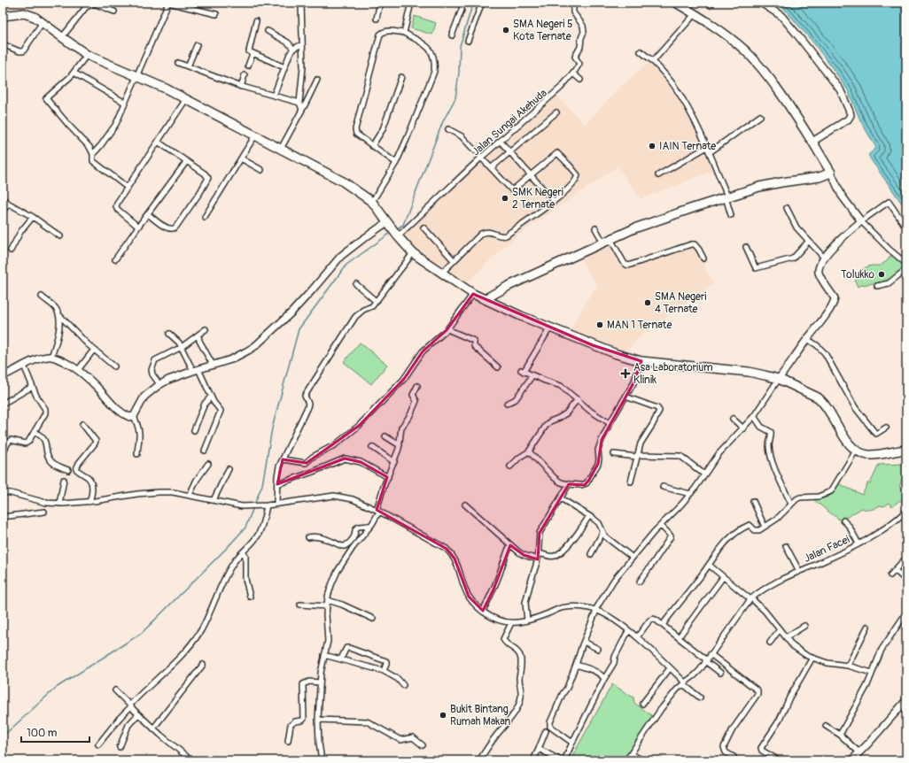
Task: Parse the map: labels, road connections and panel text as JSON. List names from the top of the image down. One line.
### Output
{"streets":{"street":["Jalan Sungai Akehuda","Jalan Facei"]},"places":{"other":["SMA Negeri 5 Kota Ternate","IAIN Ternate","SMK Negeri 2 Ternate","Tolukko","SMA Negeri 4 Ternate","MAN 1 Ternate","Bukit Bintang Rumah Makan"],"health":["Asa Laboratorium Klinik"]},"scale_bar":"100 m"}
